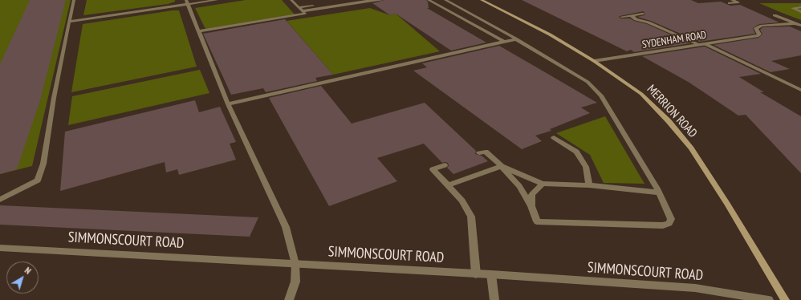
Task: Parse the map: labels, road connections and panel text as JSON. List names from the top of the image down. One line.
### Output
{"streets":{"main road":["MERRION ROAD"],"street":["SYDENHAM ROAD","SIMMONSCOURT ROAD"]},"crossings":[["SYDENHAM ROAD","MERRION ROAD"]],"north":"top right"}
